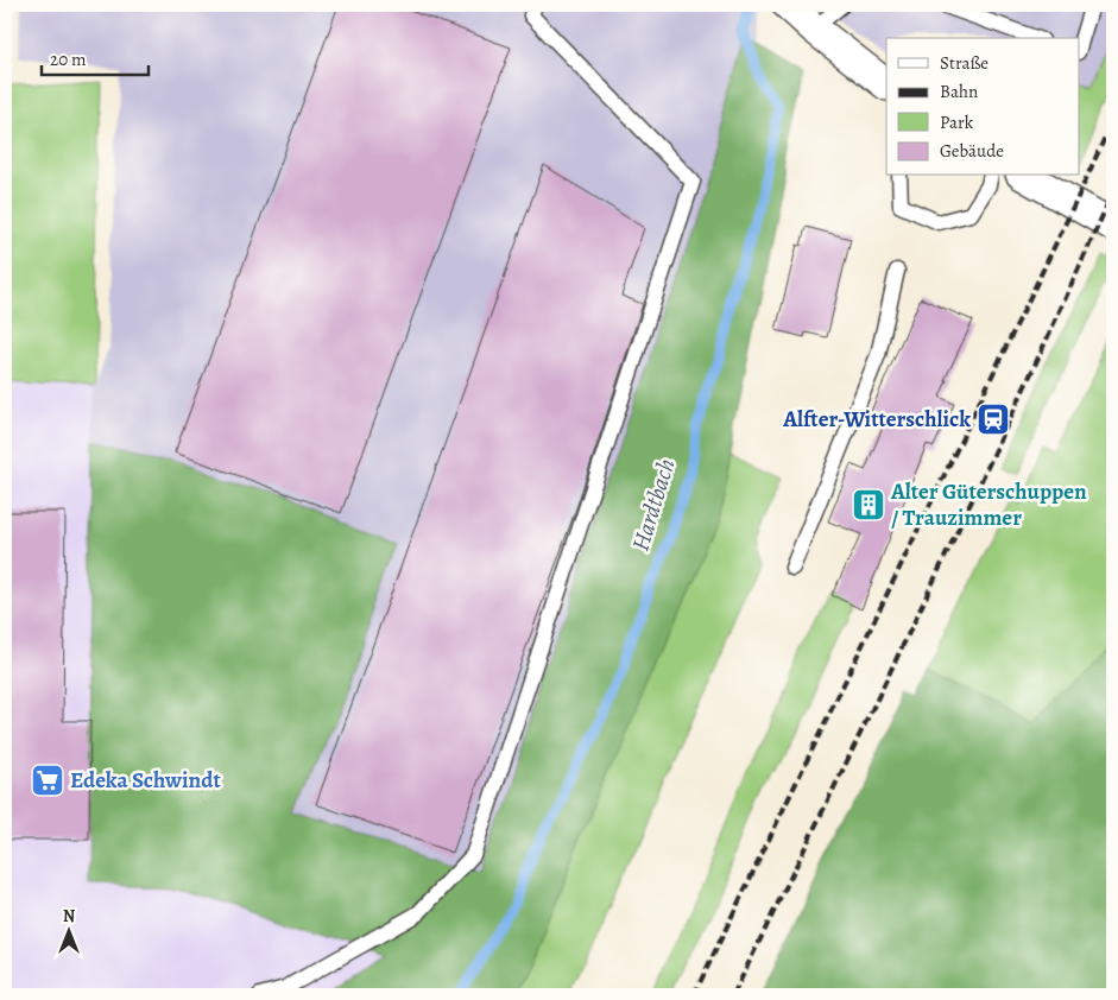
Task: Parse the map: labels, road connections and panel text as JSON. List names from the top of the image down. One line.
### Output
{"water":["Hardtbach"],"places":{"station":["Alfter-Witterschlick"],"building":["Alter Güterschuppen / Trauzimmer"],"supermarket":["Edeka Schwindt"]},"legend":["Straße","Bahn","Park","Gebäude"],"scale_bar":"20 m","north":"top"}
